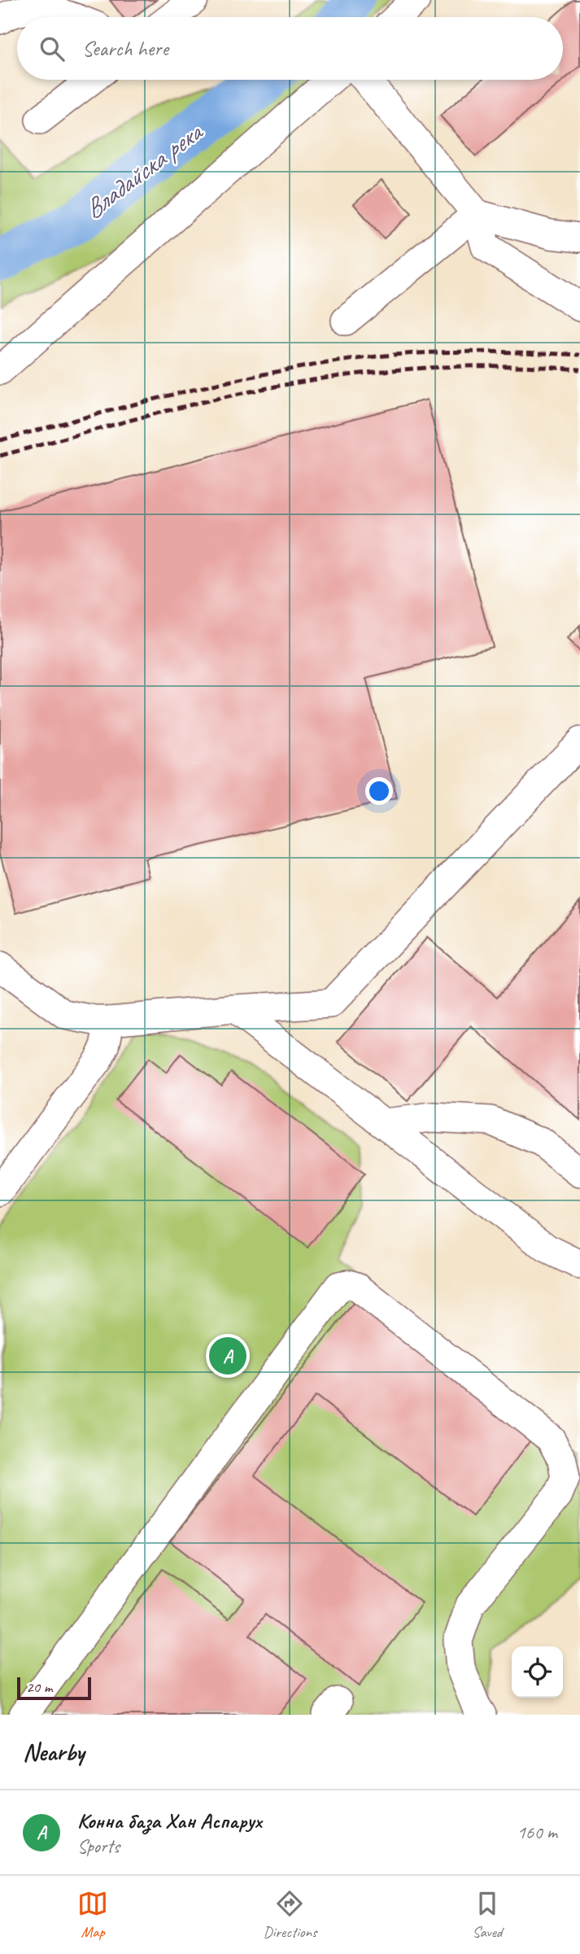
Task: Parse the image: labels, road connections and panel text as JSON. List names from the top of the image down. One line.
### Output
{"water":["Владайска река"],"scale_bar":"20 m","page":{"search":"Search here","pins":"A","scale":"20 m","heading":"Nearby","list":[{"mark":"A","name":"Конна база Хан Аспарух","note":"Sports","value":"160 m"}],"nav":["Map","Directions","Saved"]}}
